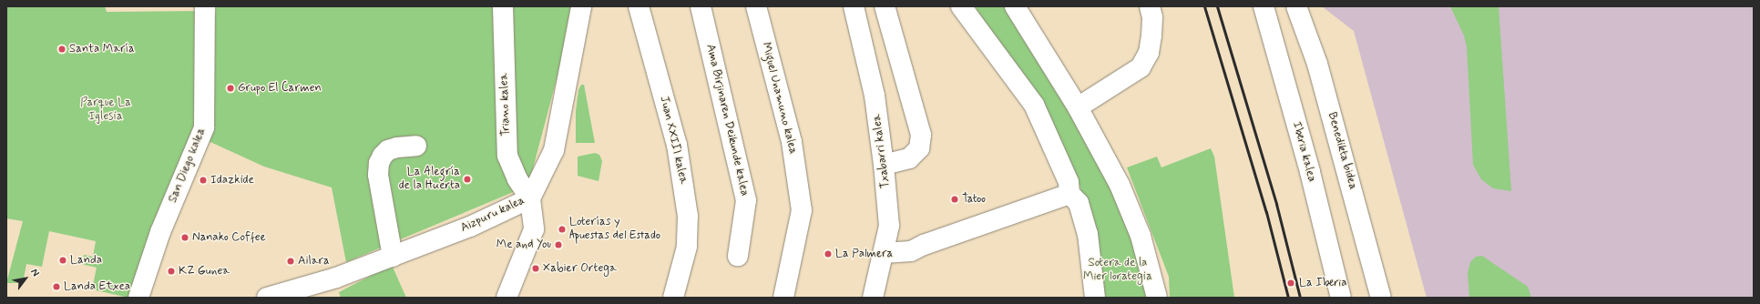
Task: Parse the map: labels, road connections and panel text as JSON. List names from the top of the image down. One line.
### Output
{"streets":{"street":["Miguel Unamuno kalea","Triano kalea","Ama Birjinaren Deikunde kalea","Juan XXIII kalea","Txabarri kalea","Benedikta bidea","Iberia kalea","San Diego kalea","Aizpuru kalea"]},"crossings":[["Triano kalea","Aizpuru kalea"]],"parks":["Parque La Iglesia","Sotera de la Mier lorategia"],"places":["Santa María","Grupo El Carmen","La Alegría de la Huerta","Idazkide","Tatoo","Loterías y Apuestas del Estado","Nanako Coffee","Me and You","La Palmera","Landa","Ailara","Xabier Ortega","KZ Gunea","La Iberia","Landa Etxea"],"north":"top right"}
